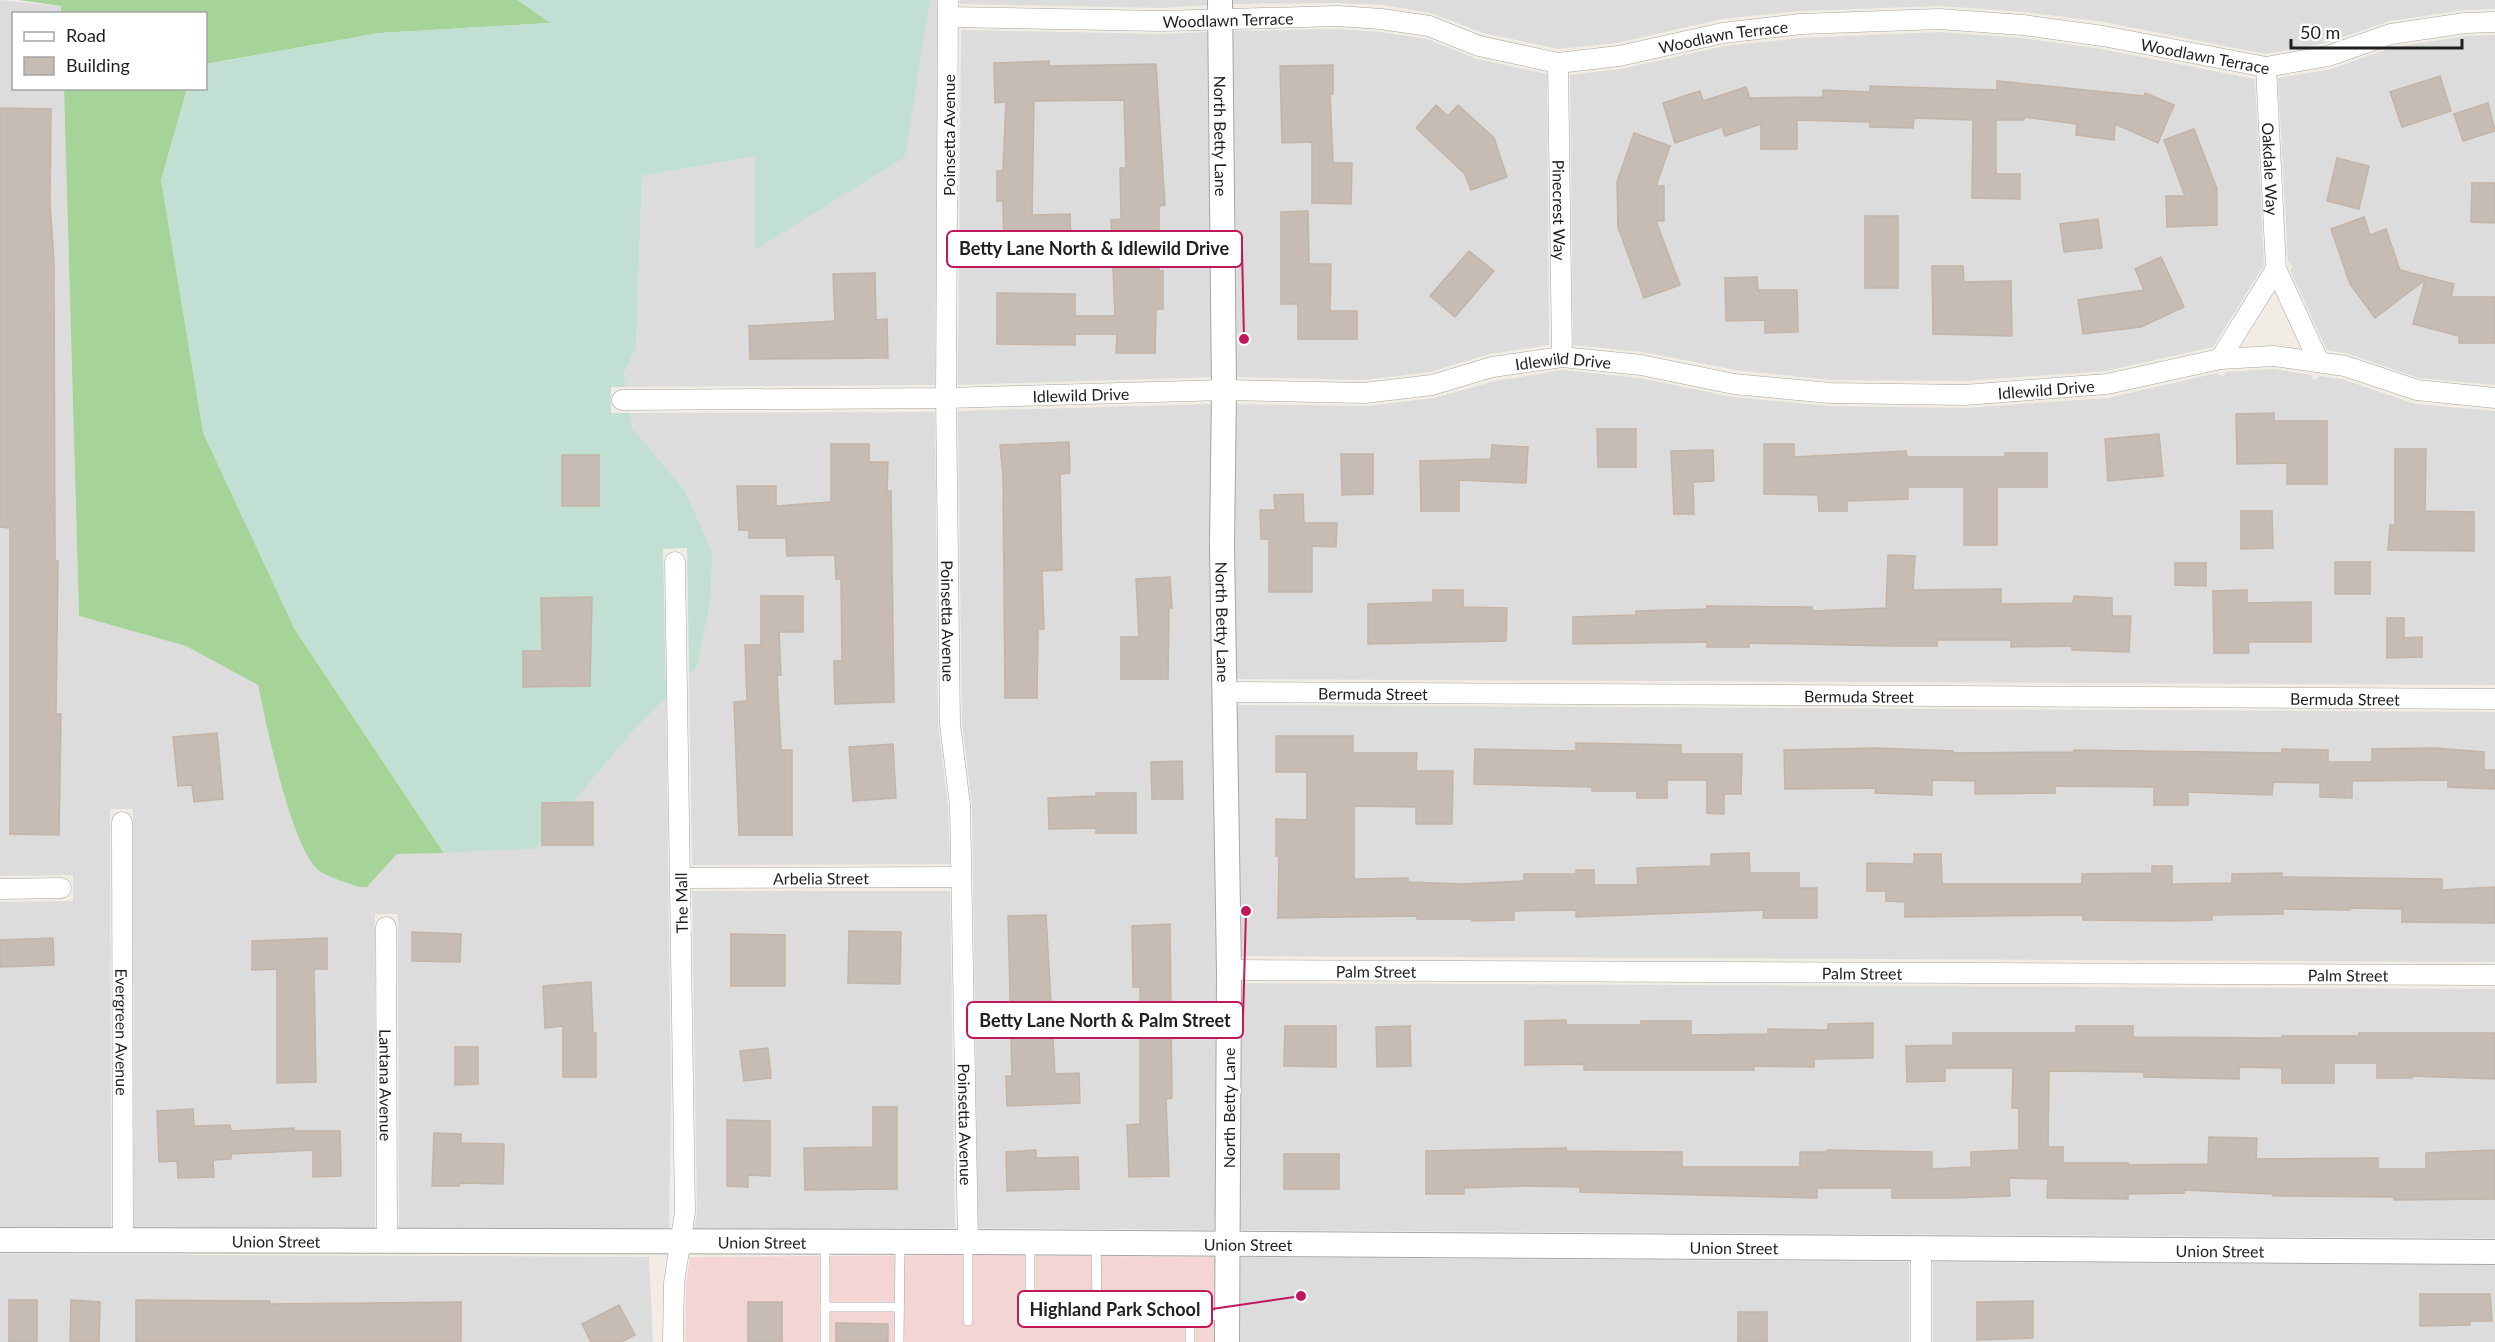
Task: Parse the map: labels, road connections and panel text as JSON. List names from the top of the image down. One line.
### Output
{"streets":{"street":["Woodlawn Terrace","Poinsetta Avenue","North Betty Lane","Oakdale Way","Pinecrest Way","Idlewild Drive","Bermuda Street","Arbelia Street","The Mall","Palm Street","Evergreen Avenue","Lantana Avenue","Union Street"]},"crossings":[["Woodlawn Terrace","Poinsetta Avenue"],["Woodlawn Terrace","North Betty Lane"],["Woodlawn Terrace","Oakdale Way"],["Woodlawn Terrace","Pinecrest Way"],["Poinsetta Avenue","Idlewild Drive"],["Poinsetta Avenue","Arbelia Street"],["Poinsetta Avenue","Union Street"],["North Betty Lane","Idlewild Drive"],["North Betty Lane","Bermuda Street"],["North Betty Lane","Palm Street"],["North Betty Lane","Union Street"],["Oakdale Way","Idlewild Drive"],["Pinecrest Way","Idlewild Drive"],["Arbelia Street","The Mall"],["The Mall","Union Street"],["Evergreen Avenue","Union Street"],["Lantana Avenue","Union Street"]],"places":["Betty Lane North & Idlewild Drive","Betty Lane North & Palm Street","Highland Park School"],"legend":["Road","Building"],"scale_bar":"50 m"}
